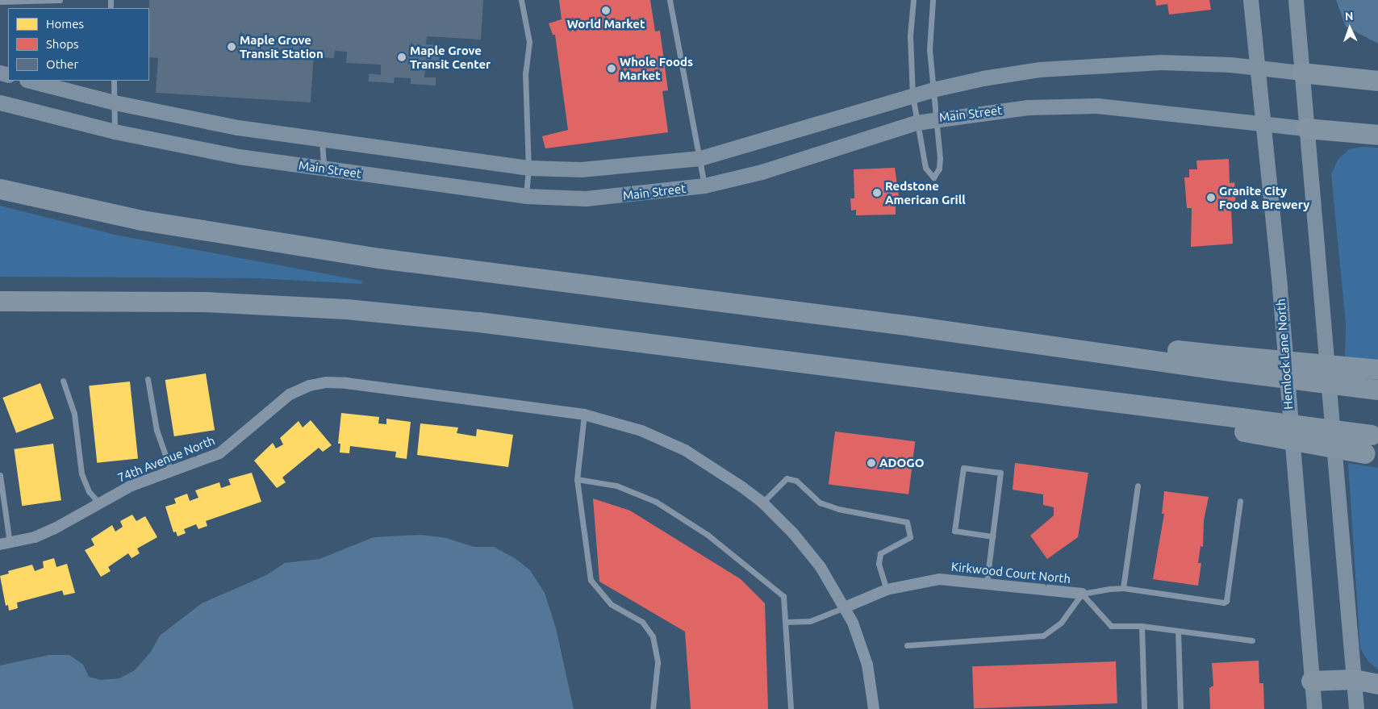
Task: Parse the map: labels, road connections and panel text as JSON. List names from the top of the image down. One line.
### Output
{"streets":{"street":["Main Street","Hemlock Lane North","74th Avenue North","Kirkwood Court North"]},"crossings":[["Main Street","Hemlock Lane North"],["74th Avenue North","Kirkwood Court North"]],"places":["World Market","Maple Grove Transit Station","Maple Grove Transit Center","Whole Foods Market","Redstone American Grill","Granite City Food & Brewery","ADOGO"],"legend":["Homes","Shops","Other"],"north":"top"}
